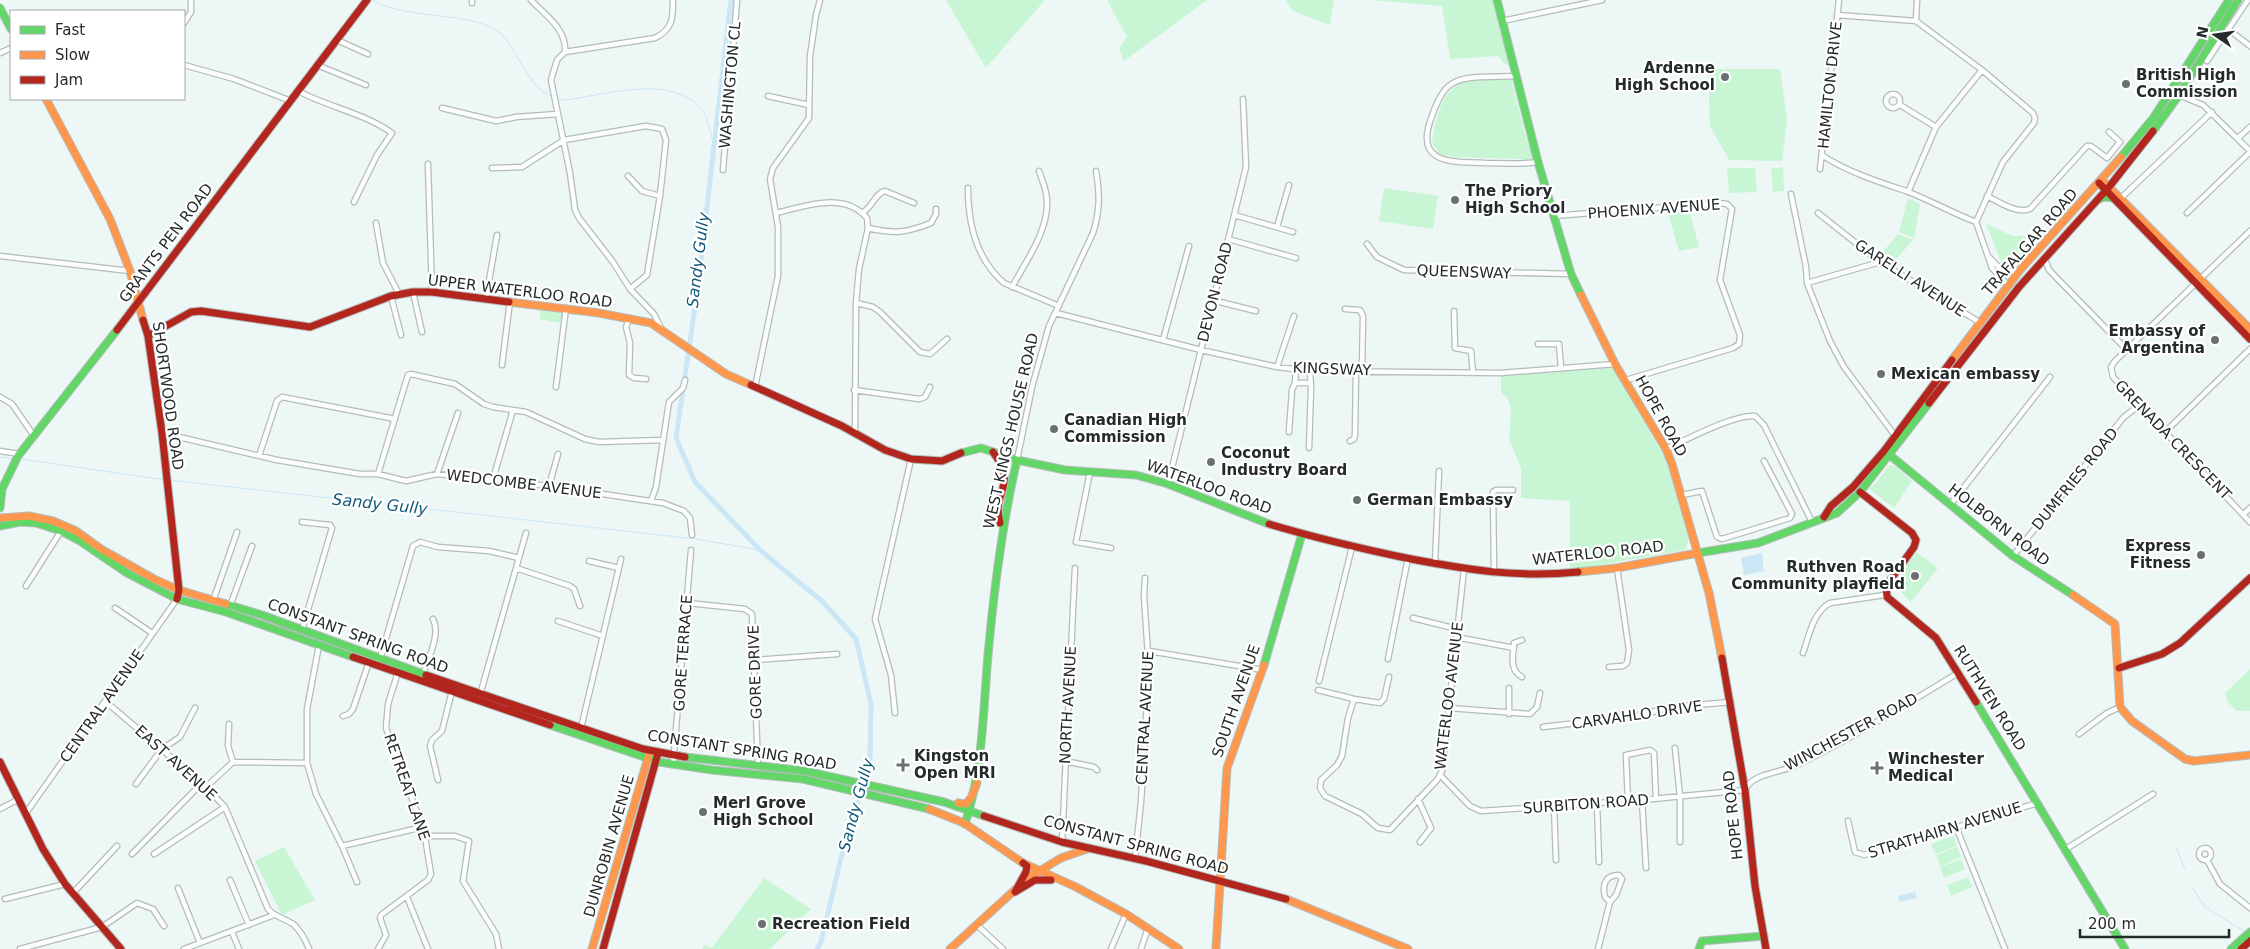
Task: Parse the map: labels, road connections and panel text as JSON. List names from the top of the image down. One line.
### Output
{"streets":{"main road":["TRAFALGAR ROAD","GRANTS PEN ROAD","UPPER WATERLOO ROAD","SHORTWOOD ROAD","HOPE ROAD","WEST KINGS HOUSE ROAD","WATERLOO ROAD","HOLBORN ROAD","CONSTANT SPRING ROAD","RUTHVEN ROAD","SOUTH AVENUE","DUNROBIN AVENUE"],"street":["WASHINGTON CL","HAMILTON DRIVE","PHOENIX AVENUE","QUEENSWAY","GARELLI AVENUE","DEVON ROAD","KINGSWAY","GRENADA CRESCENT","DUMFRIES ROAD","WEDCOMBE AVENUE","GORE TERRACE","GORE DRIVE","WATERLOO AVENUE","NORTH AVENUE","CENTRAL AVENUE","CARVAHLO DRIVE","WINCHESTER ROAD","EAST AVENUE","RETREAT LANE","SURBITON ROAD","STRATHAIRN AVENUE"]},"crossings":[["PHOENIX AVENUE","HOPE ROAD"],["TRAFALGAR ROAD","GARELLI AVENUE"],["TRAFALGAR ROAD","HOPE ROAD"],["TRAFALGAR ROAD","WATERLOO ROAD"],["TRAFALGAR ROAD","HOLBORN ROAD"],["GRANTS PEN ROAD","SHORTWOOD ROAD"],["QUEENSWAY","HOPE ROAD"],["UPPER WATERLOO ROAD","SHORTWOOD ROAD"],["DEVON ROAD","KINGSWAY"],["DEVON ROAD","WATERLOO ROAD"],["KINGSWAY","HOPE ROAD"],["KINGSWAY","WEST KINGS HOUSE ROAD"],["SHORTWOOD ROAD","WEDCOMBE AVENUE"],["SHORTWOOD ROAD","CONSTANT SPRING ROAD"],["SHORTWOOD ROAD","CENTRAL AVENUE"],["HOPE ROAD","WATERLOO ROAD"],["HOPE ROAD","CARVAHLO DRIVE"],["HOPE ROAD","WINCHESTER ROAD"],["HOPE ROAD","SURBITON ROAD"],["WEST KINGS HOUSE ROAD","WATERLOO ROAD"],["WEST KINGS HOUSE ROAD","CONSTANT SPRING ROAD"],["GRENADA CRESCENT","DUMFRIES ROAD"],["DUMFRIES ROAD","HOLBORN ROAD"],["WATERLOO ROAD","WATERLOO AVENUE"],["WATERLOO ROAD","SOUTH AVENUE"],["CONSTANT SPRING ROAD","GORE TERRACE"],["CONSTANT SPRING ROAD","GORE DRIVE"],["CONSTANT SPRING ROAD","SOUTH AVENUE"],["CONSTANT SPRING ROAD","NORTH AVENUE"],["CONSTANT SPRING ROAD","CENTRAL AVENUE"],["CONSTANT SPRING ROAD","RETREAT LANE"],["CONSTANT SPRING ROAD","DUNROBIN AVENUE"],["GORE TERRACE","GORE DRIVE"],["WATERLOO AVENUE","SURBITON ROAD"],["RUTHVEN ROAD","WINCHESTER ROAD"],["RUTHVEN ROAD","STRATHAIRN AVENUE"],["CENTRAL AVENUE","EAST AVENUE"],["WINCHESTER ROAD","SURBITON ROAD"]],"water":["Sandy Gully"],"places":{"other":["Ardenne High School","British High Commission","The Priory High School","Embassy of Argentina","Mexican embassy","Canadian High Commission","Coconut Industry Board","German Embassy","Express Fitness","Ruthven Road Community playfield","Merl Grove High School","Recreation Field"],"health":["Kingston Open MRI","Winchester Medical"]},"legend":["Fast","Slow","Jam"],"scale_bar":"200 m","north":"left"}
